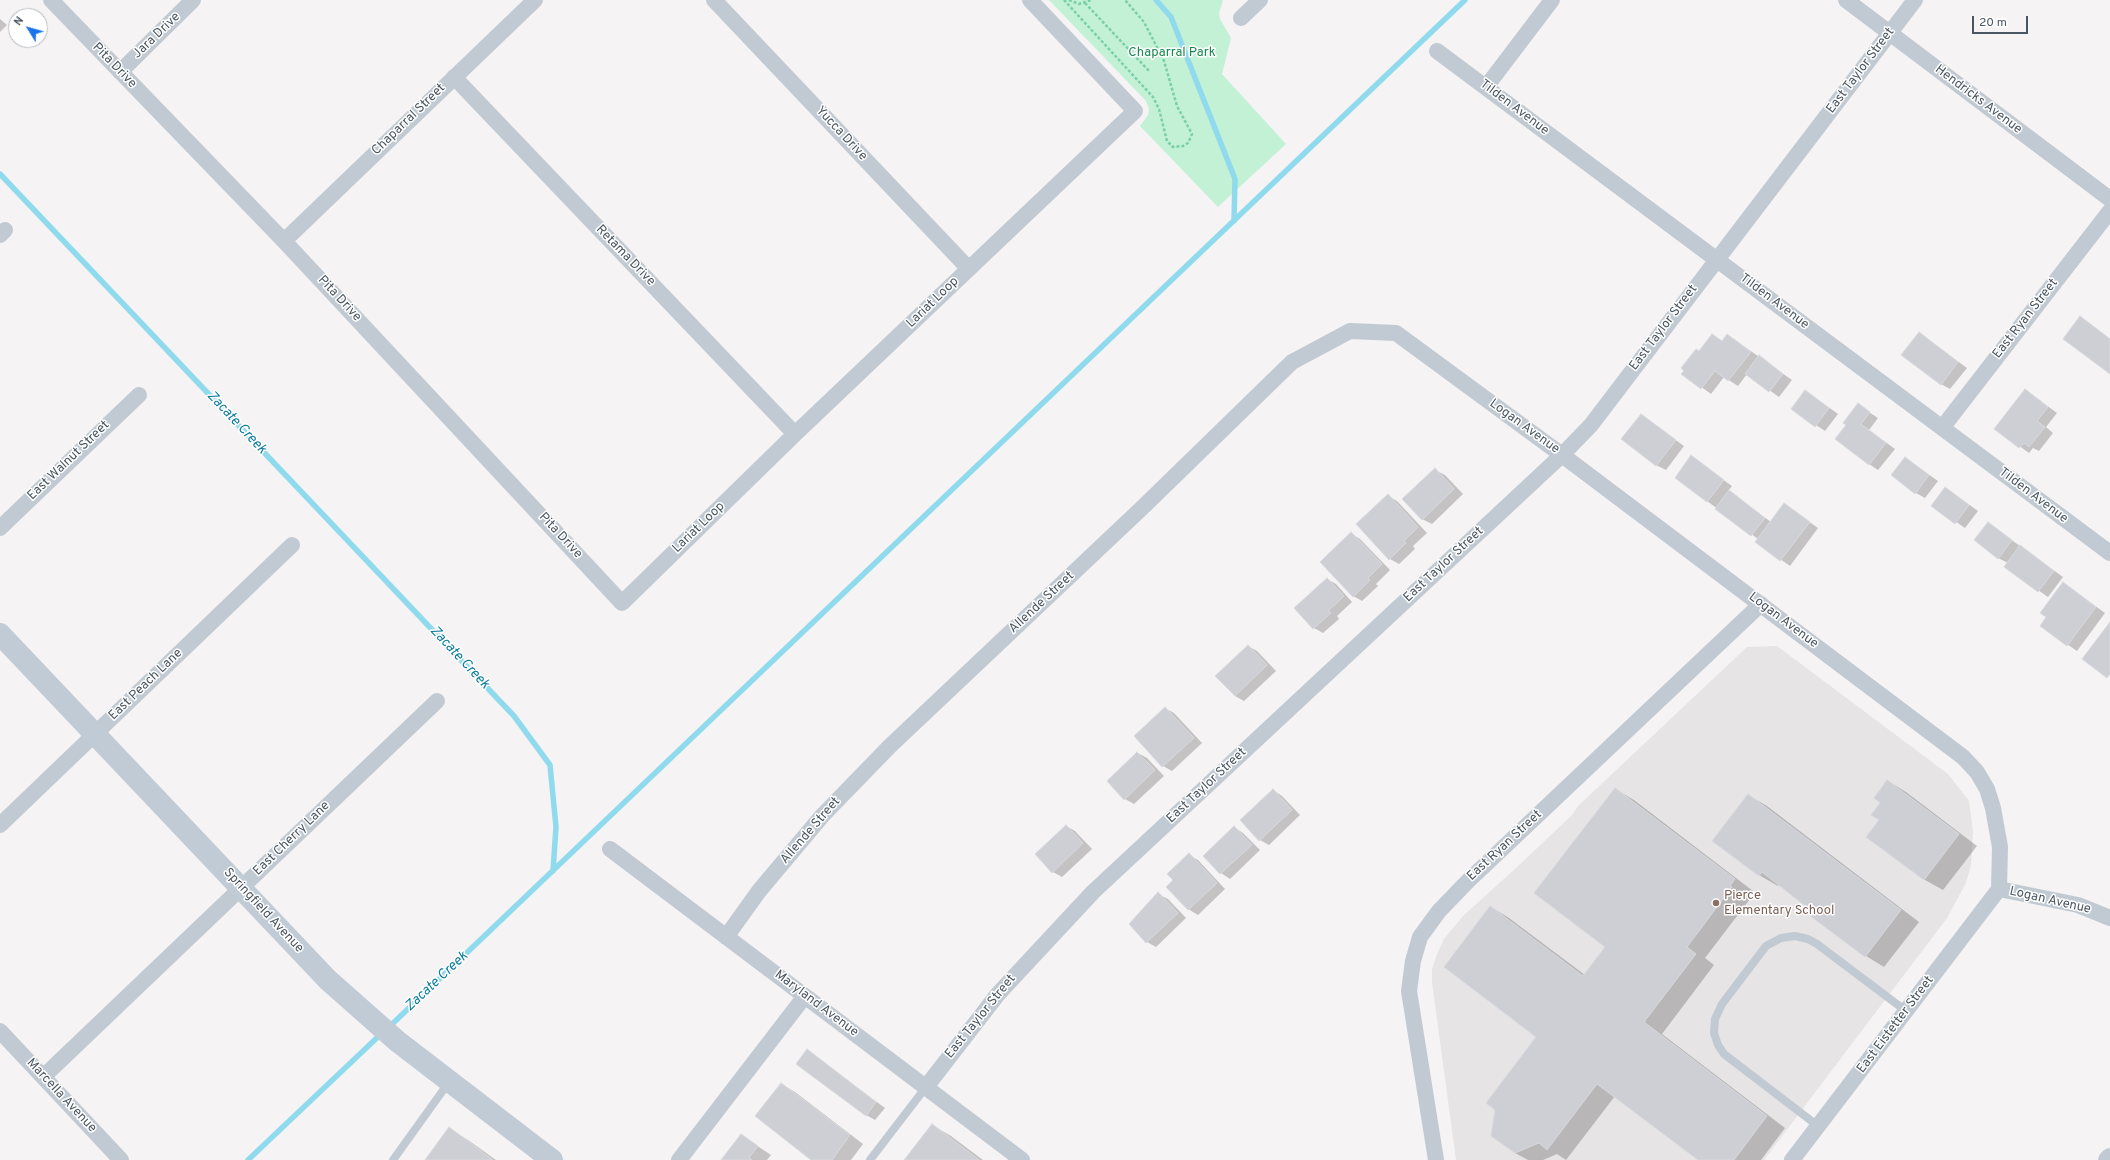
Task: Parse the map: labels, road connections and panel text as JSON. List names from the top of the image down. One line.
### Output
{"streets":{"main road":["Springfield Avenue"],"street":["Jara Drive","Pita Drive","East Taylor Street","Hendricks Avenue","Tilden Avenue","Chaparral Street","Yucca Drive","Retama Drive","Lariat Loop","East Ryan Street","Logan Avenue","East Walnut Street","Allende Street","East Peach Lane","East Cherry Lane","Maryland Avenue","East Eistetter Street","Marcella Avenue"]},"crossings":[["Jara Drive","Pita Drive"],["Pita Drive","Chaparral Street"],["Pita Drive","Lariat Loop"],["East Taylor Street","Hendricks Avenue"],["East Taylor Street","Tilden Avenue"],["East Taylor Street","Logan Avenue"],["East Taylor Street","Maryland Avenue"],["Tilden Avenue","East Ryan Street"],["Chaparral Street","Retama Drive"],["Yucca Drive","Lariat Loop"],["Retama Drive","Lariat Loop"],["East Ryan Street","Logan Avenue"],["Logan Avenue","Allende Street"],["Logan Avenue","East Eistetter Street"],["Allende Street","Maryland Avenue"],["East Peach Lane","Springfield Avenue"],["East Cherry Lane","Springfield Avenue"],["East Cherry Lane","Marcella Avenue"]],"water":["Zacate Creek"],"parks":["Chaparral Park"],"places":["Pierce Elementary School"],"scale_bar":"20 m","north":"top left"}
